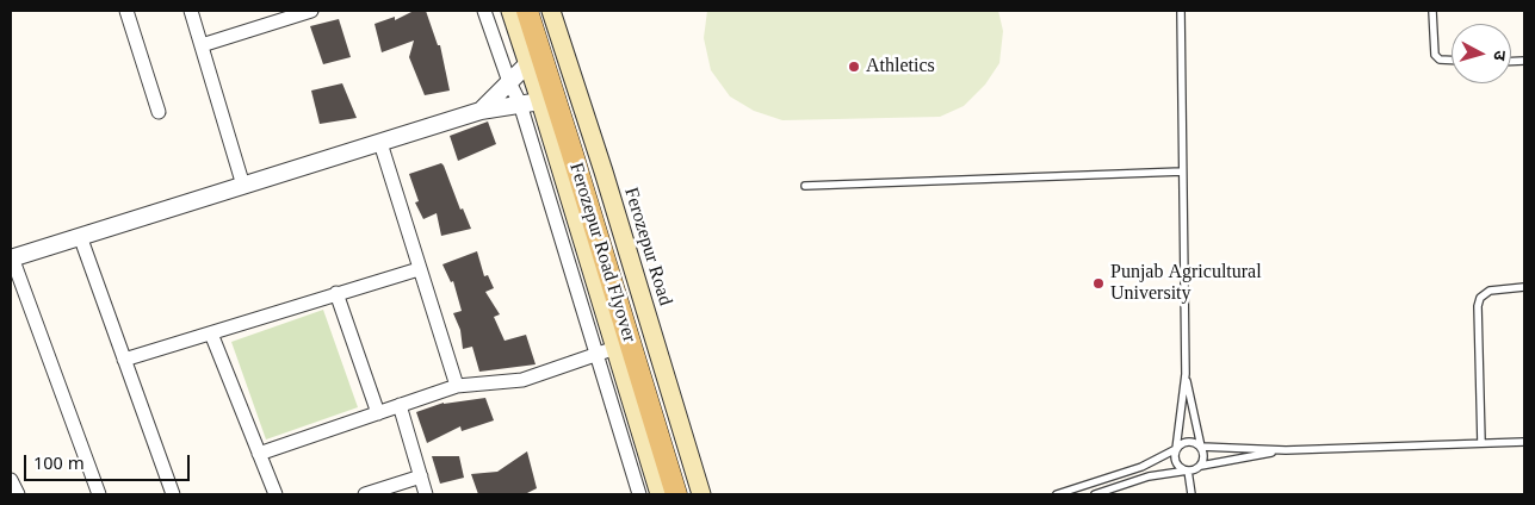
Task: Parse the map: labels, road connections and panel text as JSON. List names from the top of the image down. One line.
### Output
{"streets":{"main road":["Ferozepur Road","Ferozepur Road Flyover"]},"places":["Athletics","Punjab Agricultural University"],"scale_bar":"100 m","north":"right"}
